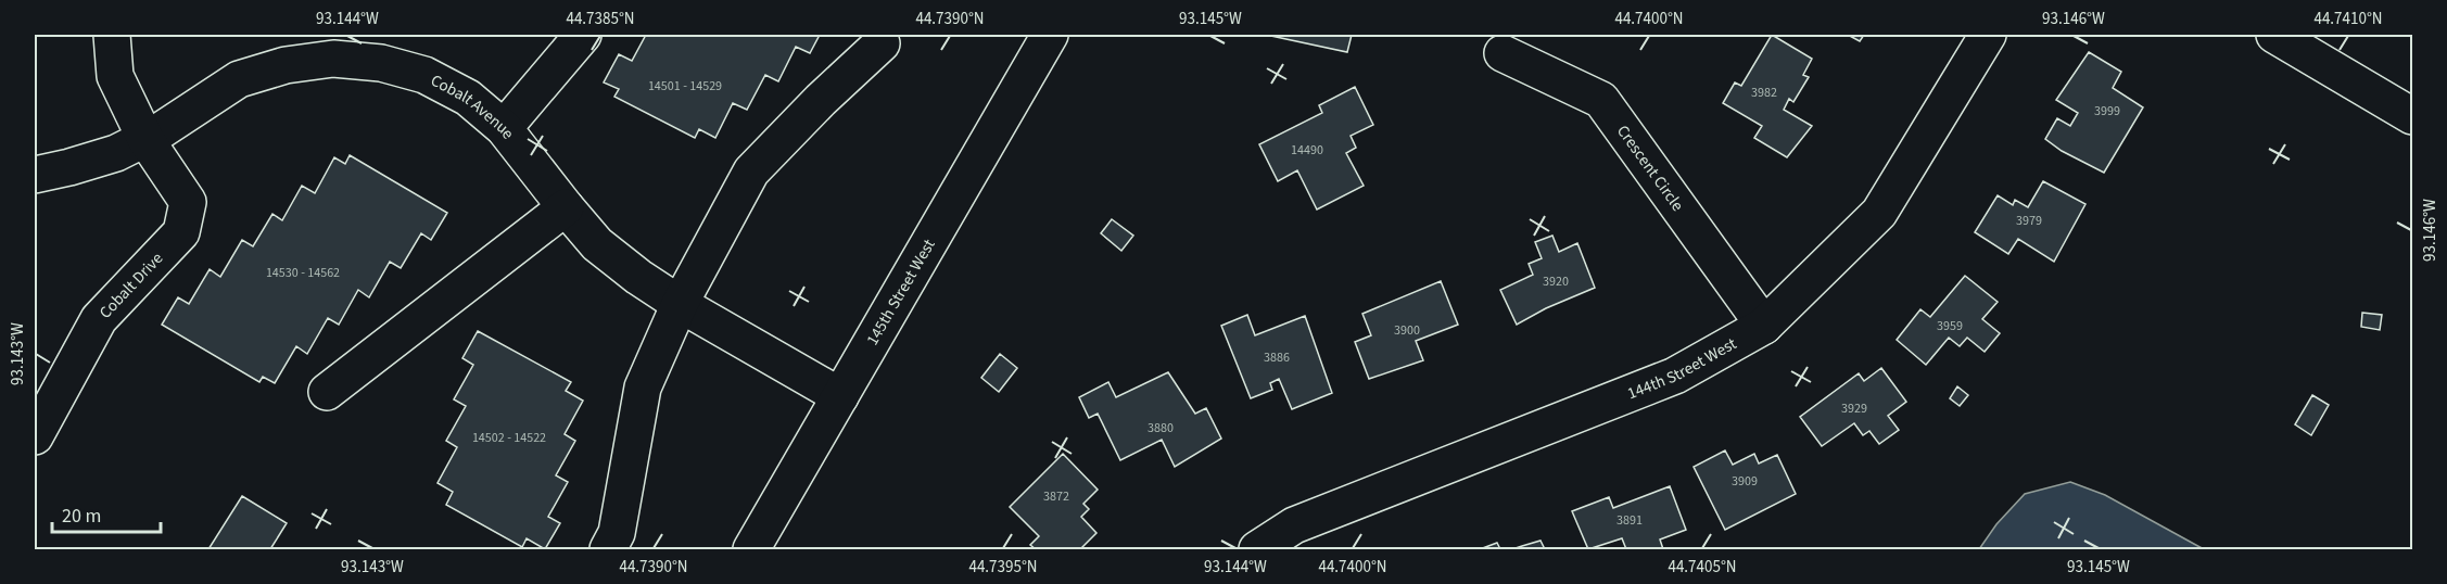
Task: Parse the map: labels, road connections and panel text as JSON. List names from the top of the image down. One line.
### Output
{"streets":{"street":["Cobalt Avenue","Crescent Circle","Cobalt Drive","145th Street West","144th Street West"]},"crossings":[["Cobalt Avenue","Cobalt Drive"],["Cobalt Avenue","145th Street West"],["Crescent Circle","144th Street West"]],"house_numbers":["14501 - 14529","3982","3999","14490","3979","14530 - 14562","3920","3959","3900","3886","3929","3880","14502 - 14522","3909","3872","3891"],"scale_bar":"20 m","coordinates":["93.144°W","44.7385°N","44.7390°N","93.145°W","44.7400°N","93.146°W","44.7410°N","93.143°W","44.7395°N","44.7405°N"]}
